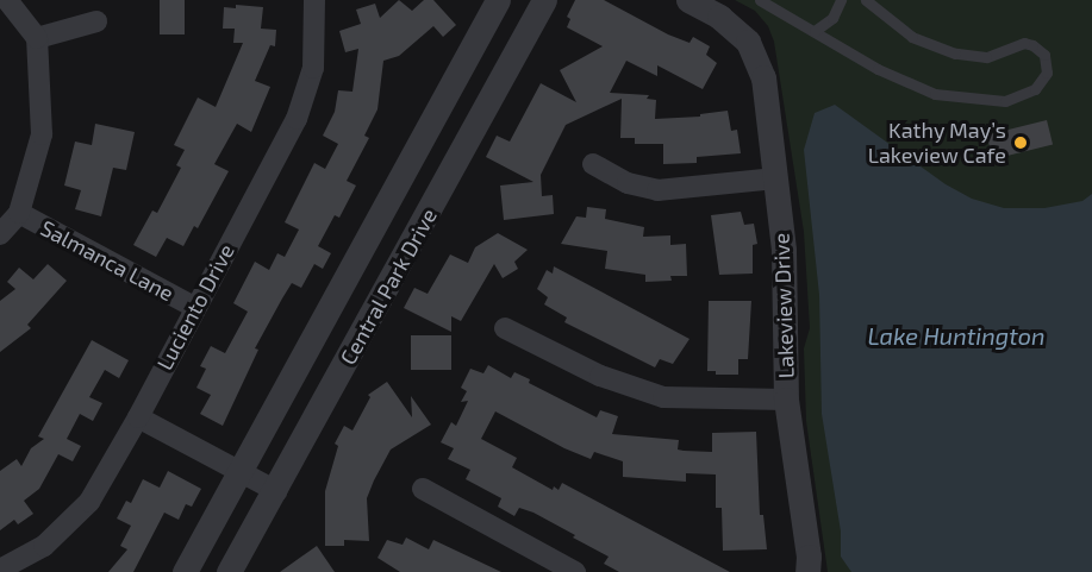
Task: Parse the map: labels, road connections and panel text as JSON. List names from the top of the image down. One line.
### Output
{"streets":{"street":["Salmanca Lane","Central Park Drive","Lakeview Drive","Luciento Drive"]},"crossings":[["Salmanca Lane","Luciento Drive"]],"water":["Lake Huntington"],"places":["Kathy May’s Lakeview Cafe"]}
